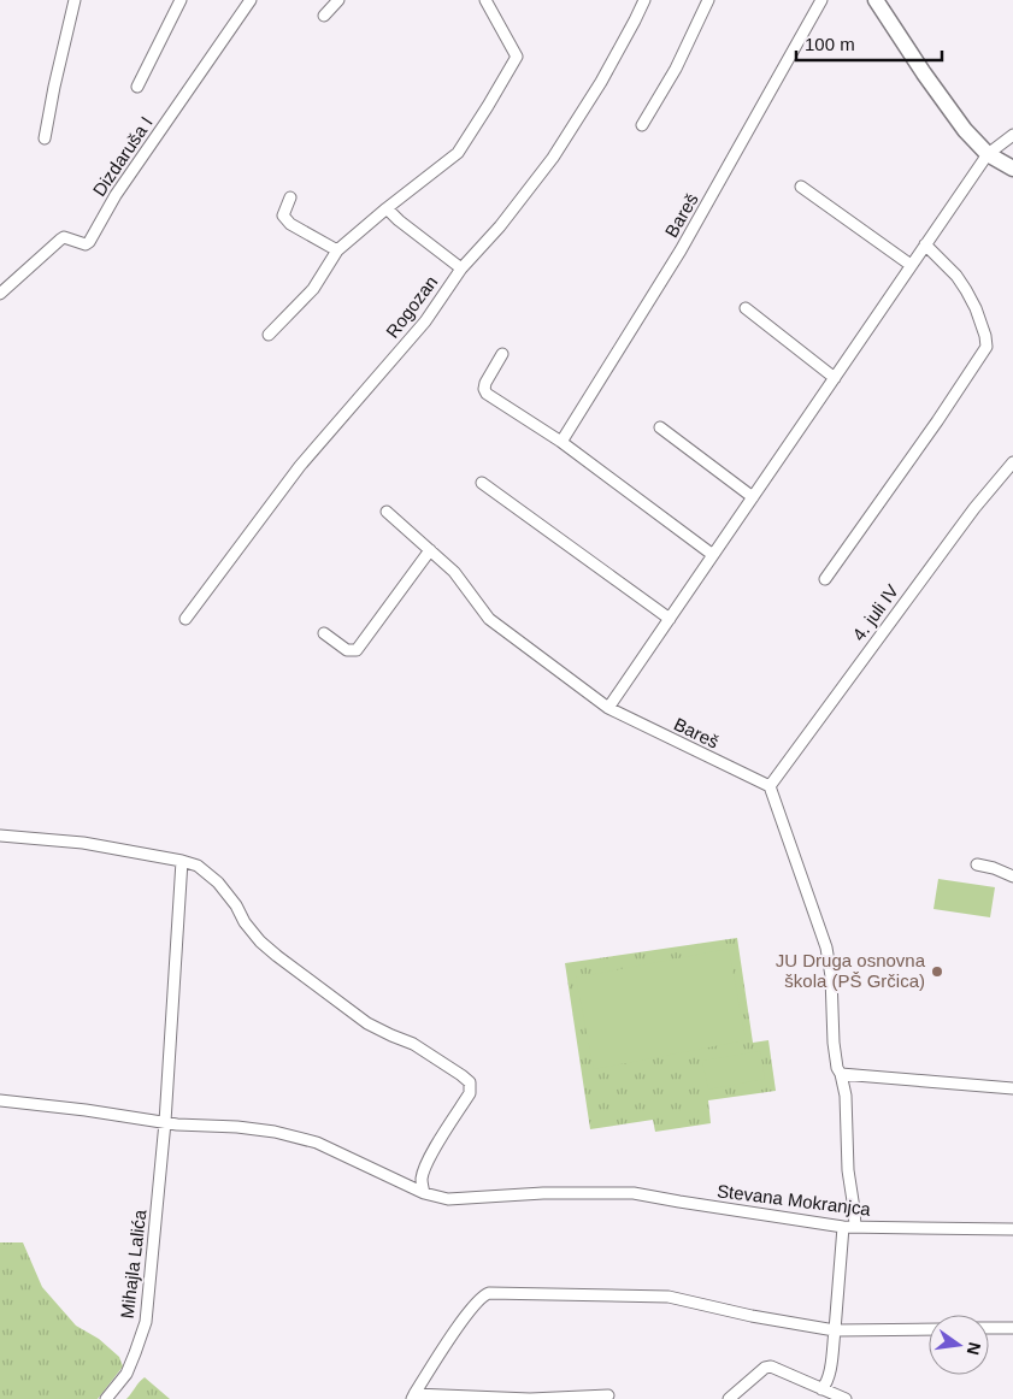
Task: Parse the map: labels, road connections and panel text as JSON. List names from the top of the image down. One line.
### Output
{"streets":{"street":["Dizdaruša I","Bareš","Rogozan","4. juli IV","Stevana Mokranjca","Mihajla Lalića"]},"crossings":[["Bareš","4. juli IV"],["Stevana Mokranjca","Mihajla Lalića"]],"places":["JU Druga osnovna škola (PŠ Grčica)"],"scale_bar":"100 m","north":"right"}
